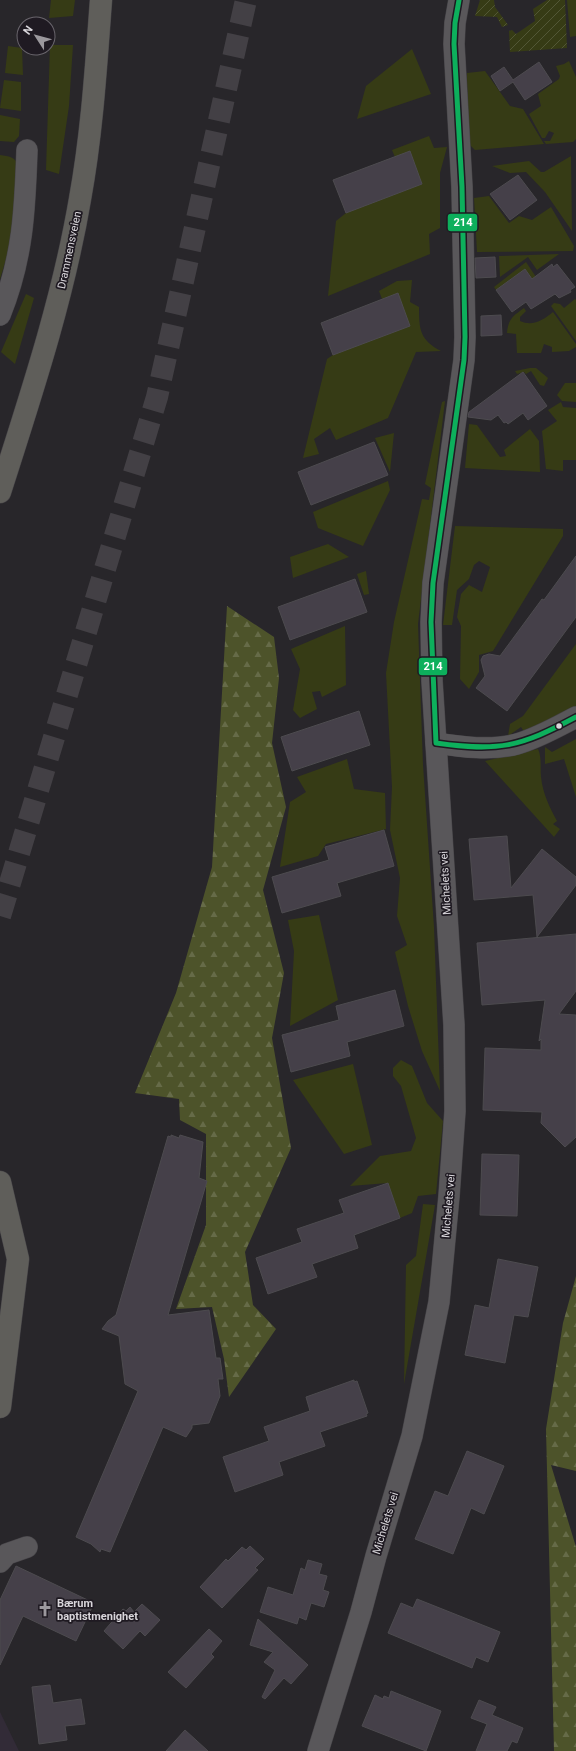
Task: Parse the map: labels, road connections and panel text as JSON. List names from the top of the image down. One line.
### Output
{"streets":{"highway":["Drammensveien"],"street":["Michelets vei"]},"places":{"church":["Bærum baptistmenighet"]},"lines":["transit line 214"],"north":"top left"}
